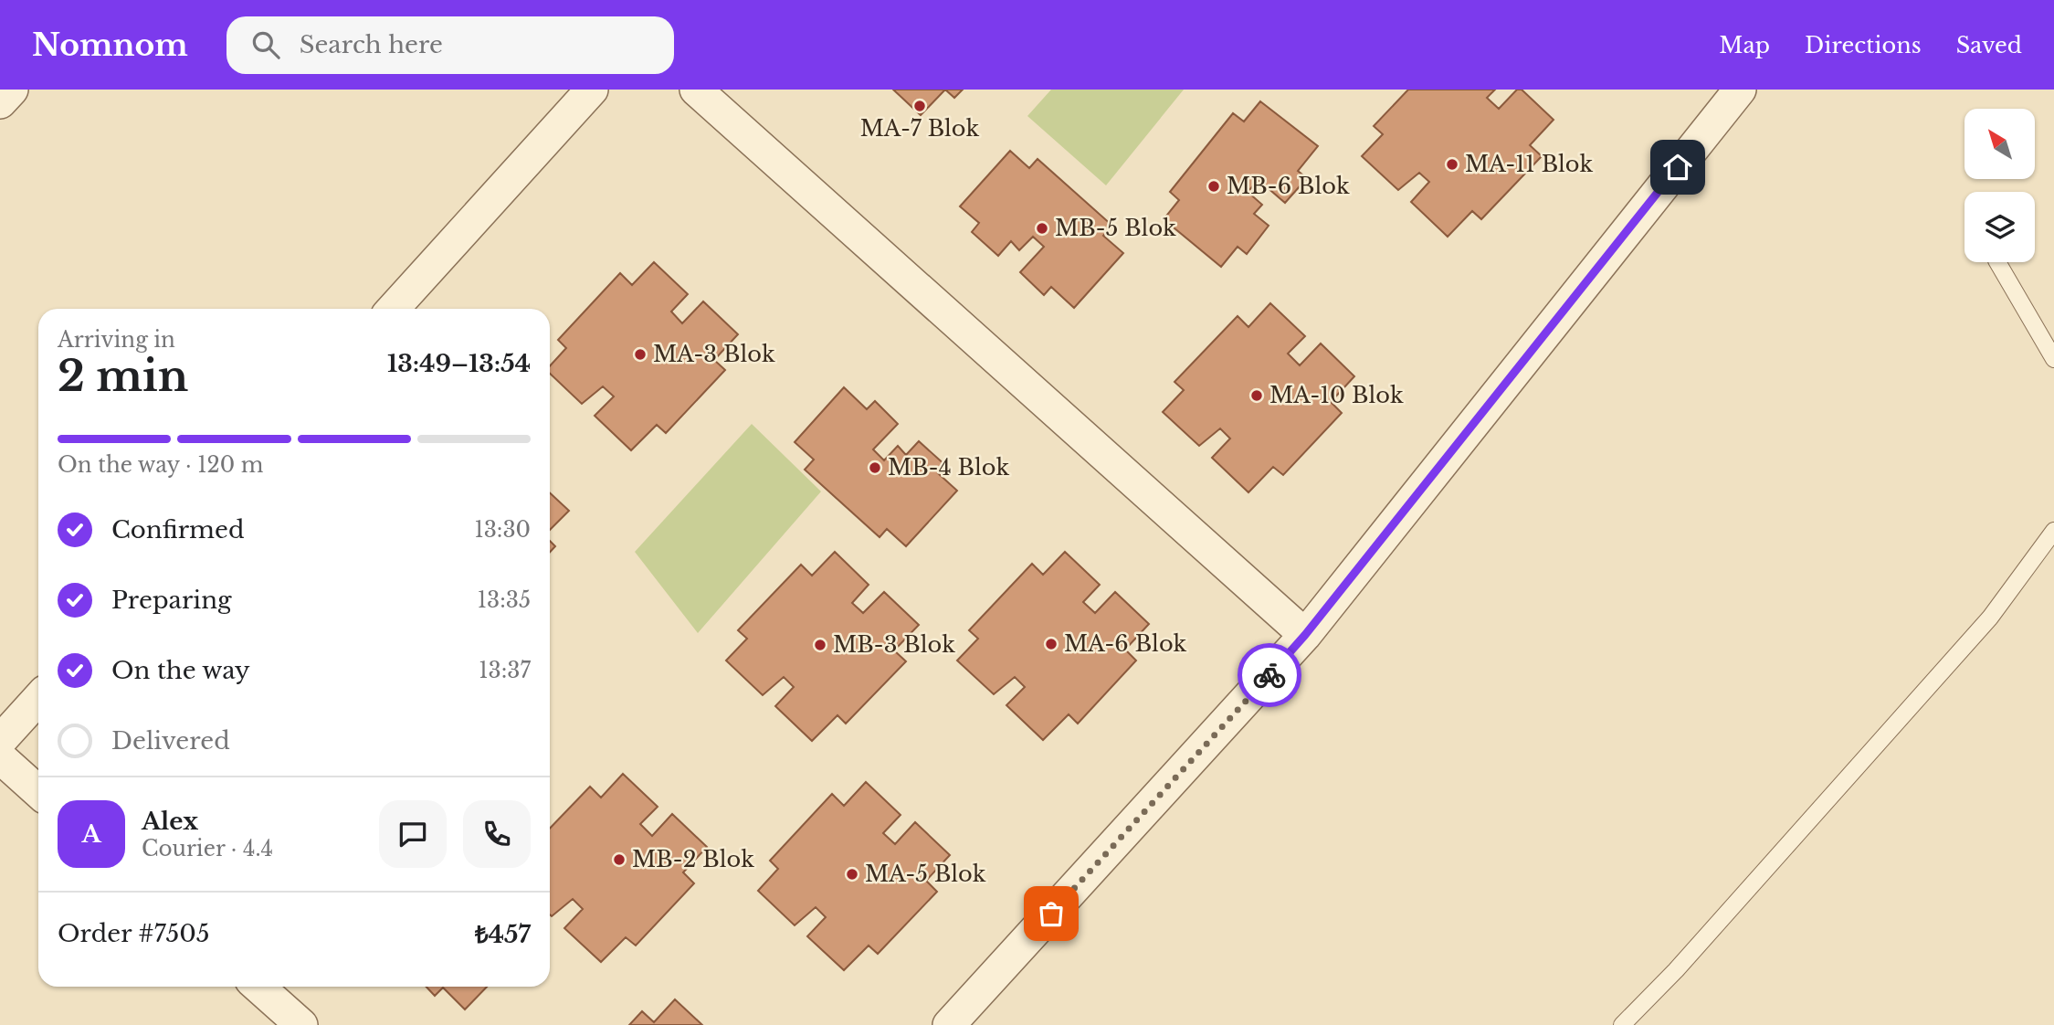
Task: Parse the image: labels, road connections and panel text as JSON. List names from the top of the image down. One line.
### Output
{"places":["MA-7 Blok","MA-11 Blok","MB-6 Blok","MB-5 Blok","MA-3 Blok","MA-10 Blok","MB-4 Blok","MA-6 Blok","MB-3 Blok","MB-2 Blok","MA-5 Blok"],"north":"top left","page":{"header":"Nomnom","search":"Search here","nav":["Map","Directions","Saved"],"heading":["2 min","Arriving in","13:49–13:54"],"panel":["Alex","Courier · 4.4","Order #7505","₺457"],"bar":"On the way · 120 m","list":[["Confirmed","13:30"],["Preparing","13:35"],["On the way","13:37"],"Delivered"],"round":"A"}}
